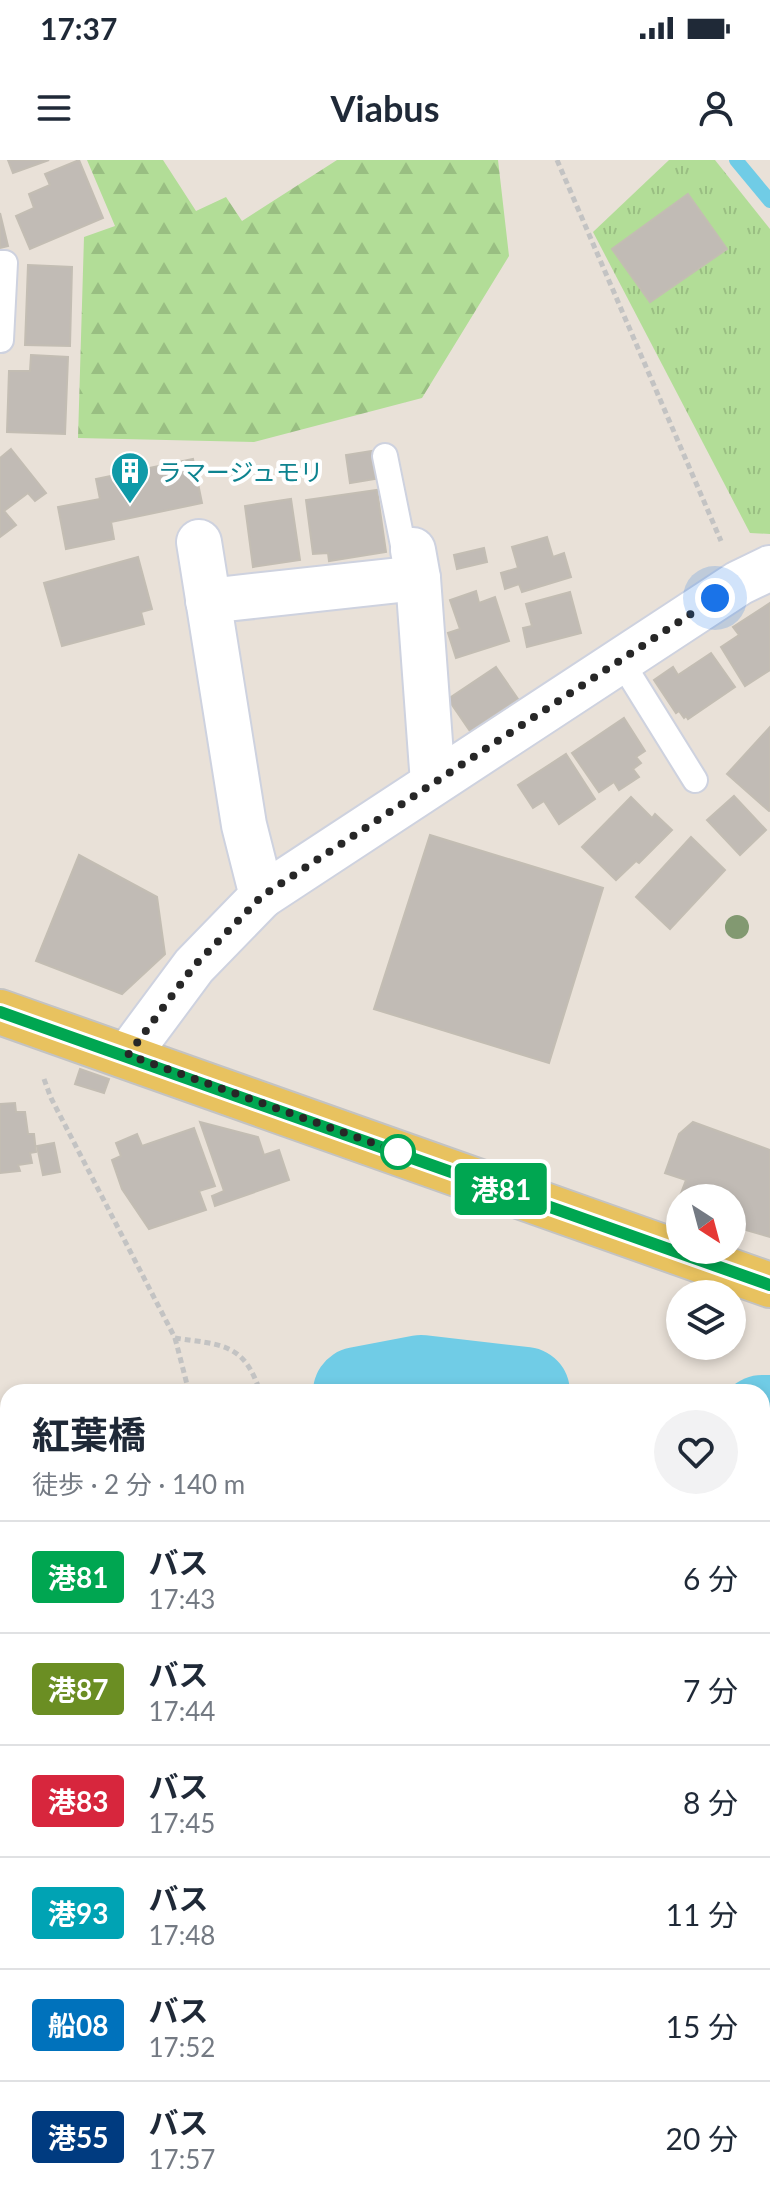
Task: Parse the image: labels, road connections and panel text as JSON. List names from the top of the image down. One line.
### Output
{"places":{"building":["ラマージュモリ"]},"lines":["bus line 港81"],"north":"bottom right","page":{"status":"17:37","header":"Viabus","on_map":"港81","heading":["紅葉橋","徒歩 · 2 分 · 140 m"],"list":[{"mark":"港81","name":"バス","note":"17:43","value":"6 分"},{"mark":"港87","name":"バス","note":"17:44","value":"7 分"},{"mark":"港83","name":"バス","note":"17:45","value":"8 分"},{"mark":"港93","name":"バス","note":"17:48","value":"11 分"},{"mark":"船08","name":"バス","note":"17:52","value":"15 分"},{"mark":"港55","name":"バス","note":"17:57","value":"20 分"}]}}
